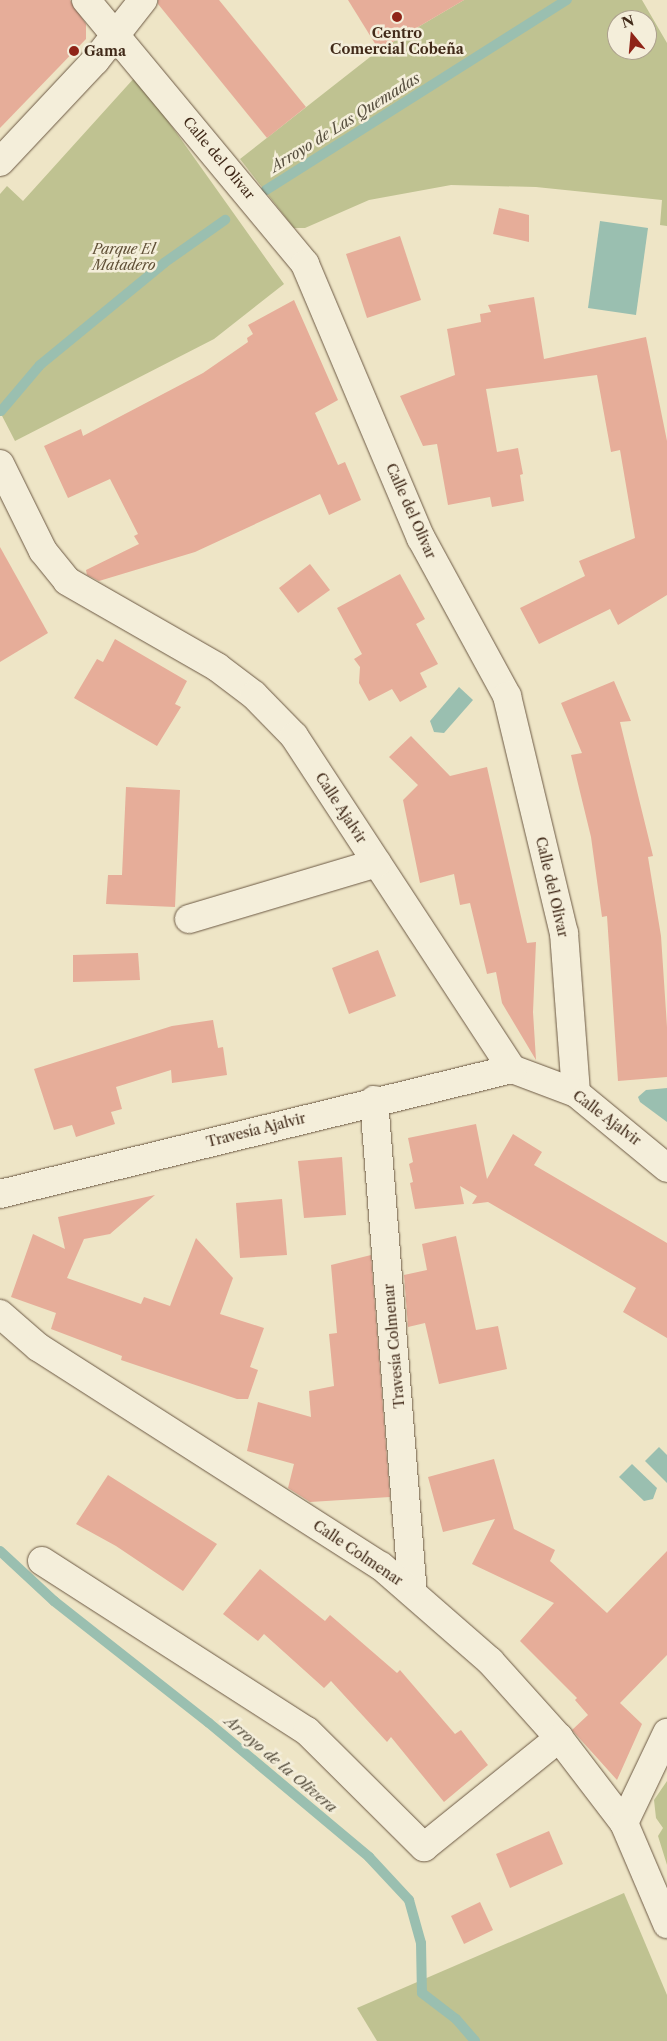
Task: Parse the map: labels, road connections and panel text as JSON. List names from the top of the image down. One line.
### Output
{"streets":{"street":["Calle del Olivar","Calle Ajalvir","Travesía Ajalvir","Travesía Colmenar","Calle Colmenar"]},"crossings":[["Calle del Olivar","Calle Ajalvir"],["Calle Ajalvir","Travesía Ajalvir"],["Travesía Ajalvir","Travesía Colmenar"],["Travesía Colmenar","Calle Colmenar"]],"water":["Arroyo de Las Quemadas","Arroyo de la Olivera"],"parks":["Parque El Matadero"],"places":["Centro Comercial Cobeña","Gama"],"north":"top"}
